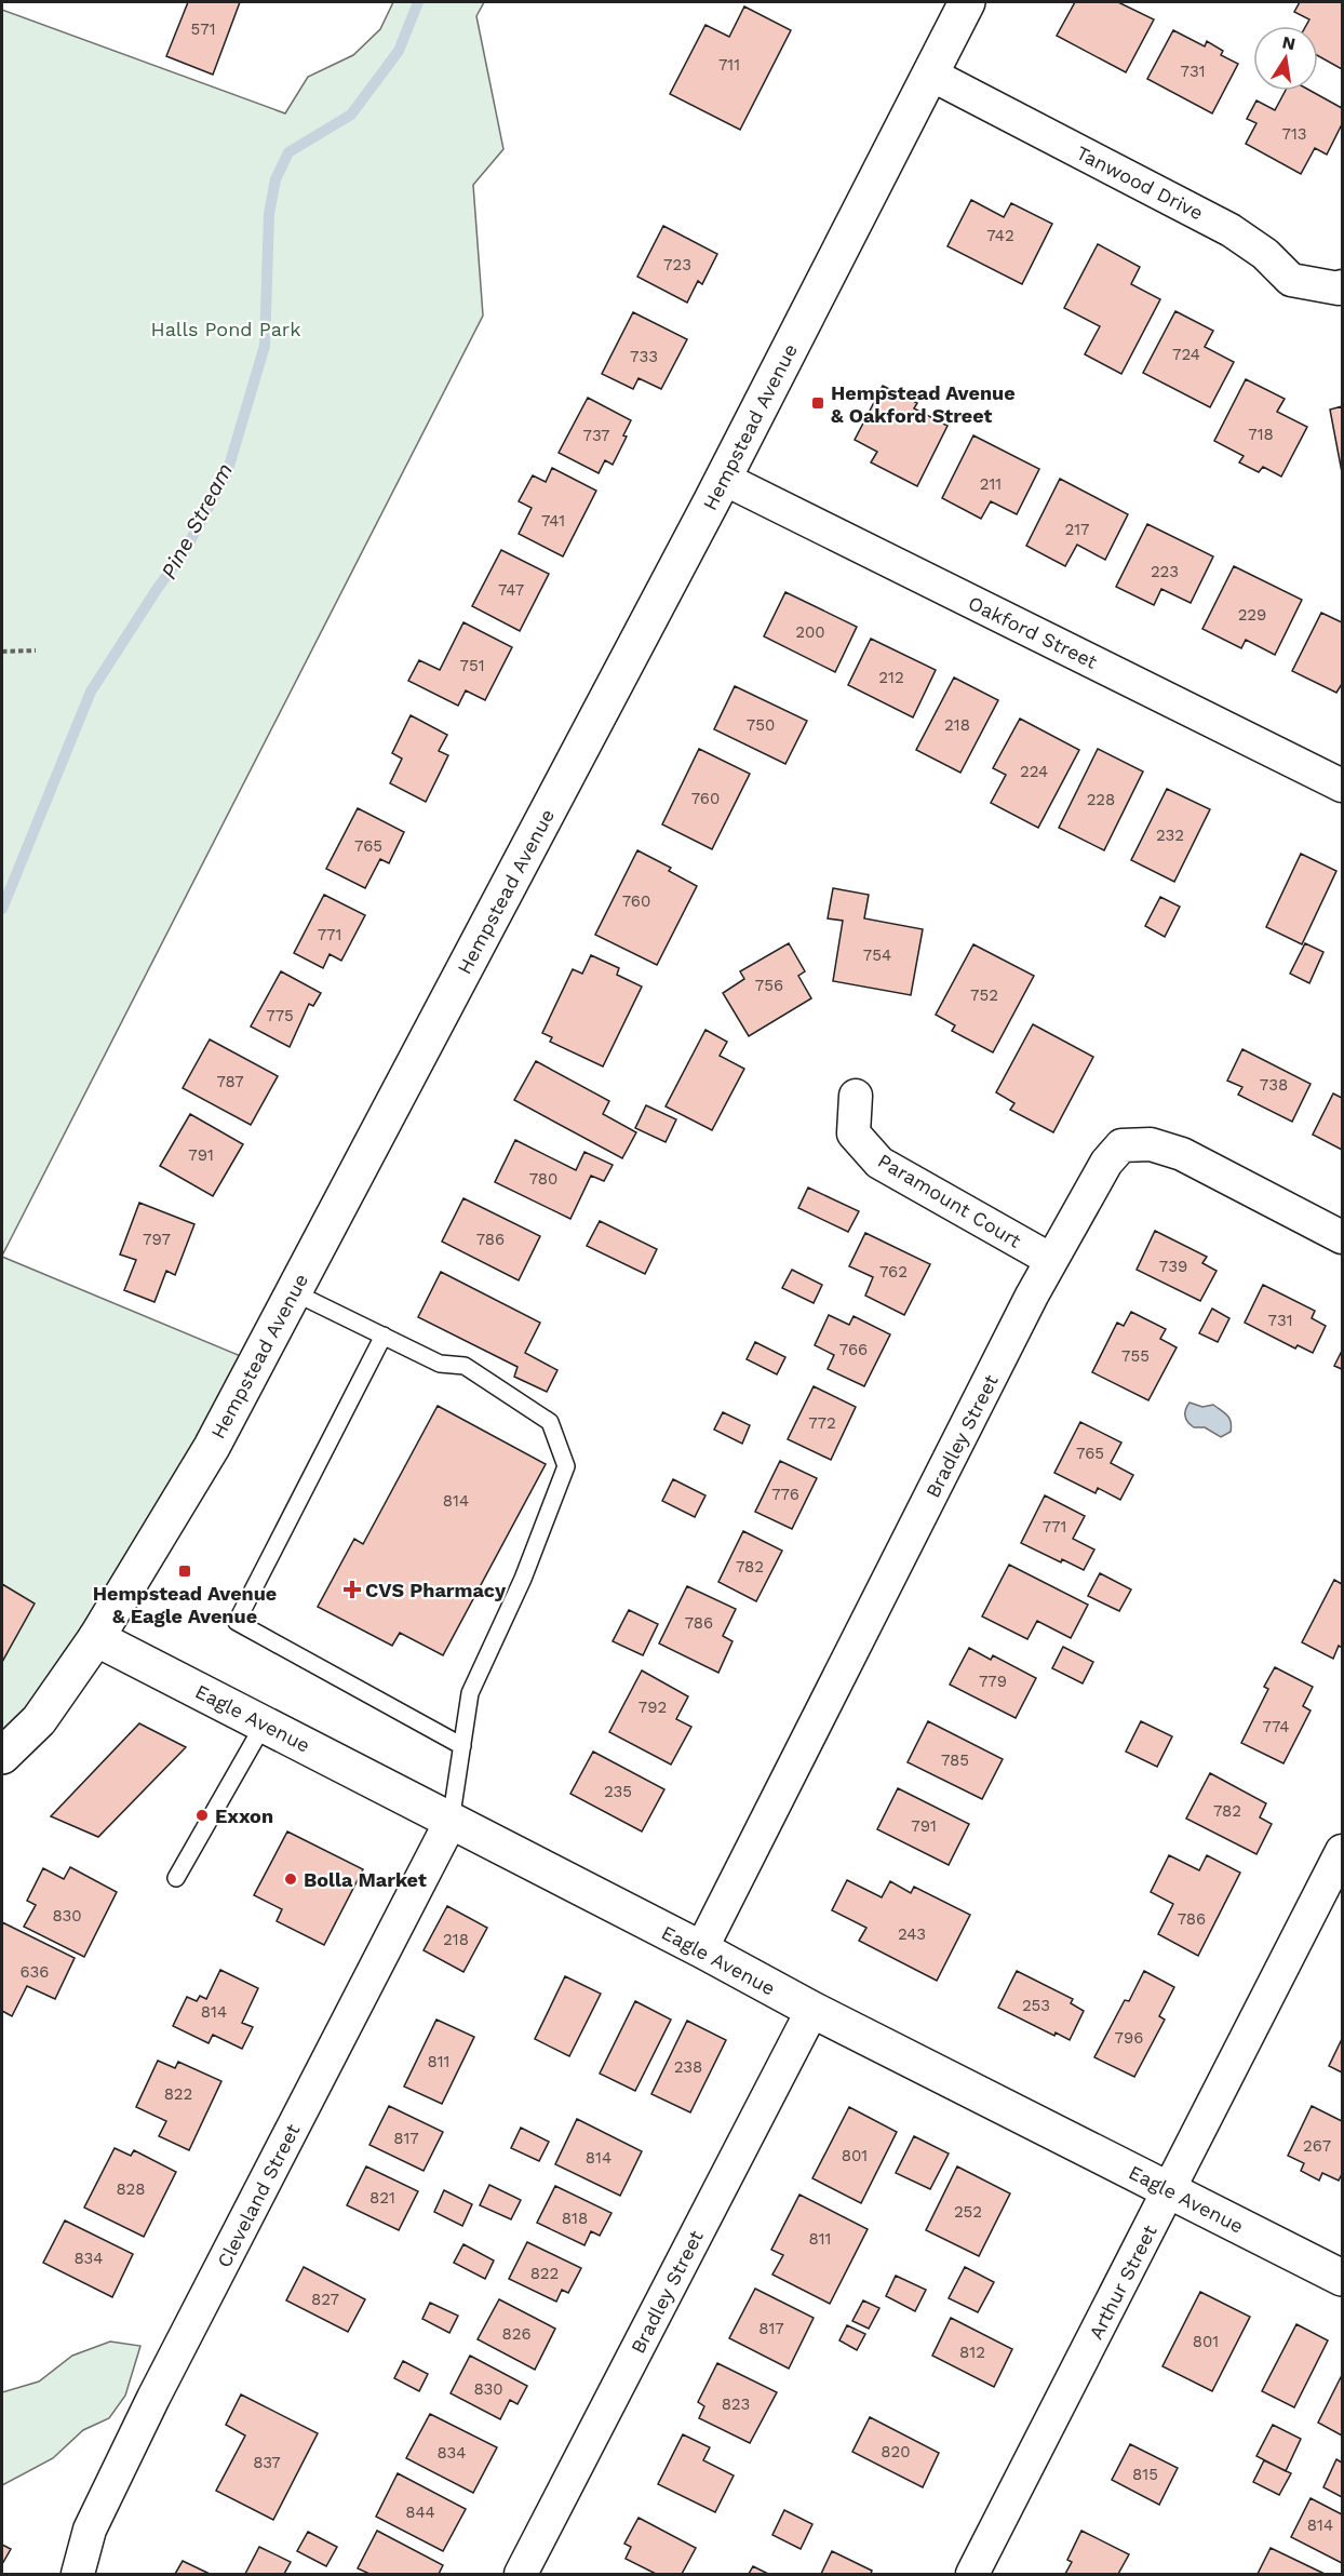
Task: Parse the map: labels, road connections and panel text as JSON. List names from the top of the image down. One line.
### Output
{"streets":{"main road":["Hempstead Avenue","Eagle Avenue"],"street":["Tanwood Drive","Oakford Street","Paramount Court","Bradley Street","Cleveland Street","Arthur Street"]},"crossings":[["Tanwood Drive","Hempstead Avenue"],["Hempstead Avenue","Oakford Street"],["Hempstead Avenue","Eagle Avenue"],["Paramount Court","Bradley Street"],["Bradley Street","Eagle Avenue"],["Eagle Avenue","Cleveland Street"],["Eagle Avenue","Arthur Street"]],"water":["Pine Stream"],"parks":["Halls Pond Park"],"places":{"transit":["Hempstead Avenue & Oakford Street","Hempstead Avenue & Eagle Avenue"],"health":["CVS Pharmacy"],"other":["Exxon","Bolla Market"]},"house_numbers":["571","711","731","713","742","723","724","733","718","737","211","741","217","223","747","229","200","751","212","750","218","224","760","228","232","765","760","771","754","756","752","775","787","738","791","780","797","786","739","762","731","766","755","772","765","776","814","771","782","786","779","792","774","785","235","782","791","830","786","243","218","636","253","814","796","811","238","822","817","267","801","814","828","821","252","818","811","834","822","827","817","826","801","812","830","823","820","834","837","815","844","814"],"north":"top"}
